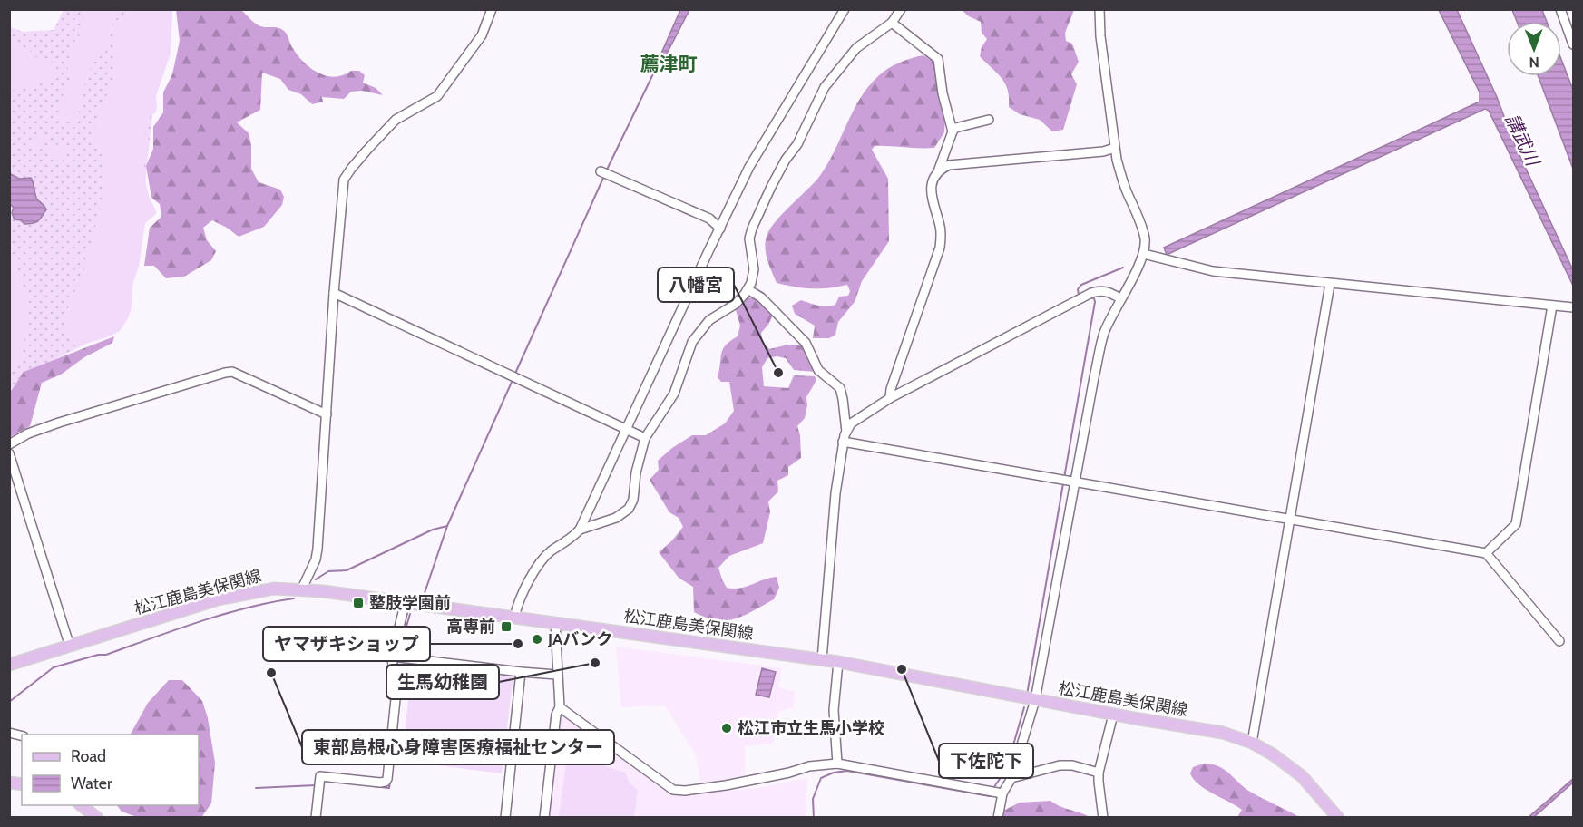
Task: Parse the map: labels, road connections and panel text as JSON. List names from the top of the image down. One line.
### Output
{"streets":{"main road":["松江鹿島美保関線"]},"districts":["薦津町"],"water":["講武川"],"places":{"other":["八幡宮","JAバンク","ヤマザキショップ","生馬幼稚園","下佐陀下","東部島根心身障害医療福祉センター","松江市立生馬小学校"],"transit":["整肢学園前","高専前"]},"legend":["Road","Water"],"north":"bottom"}
